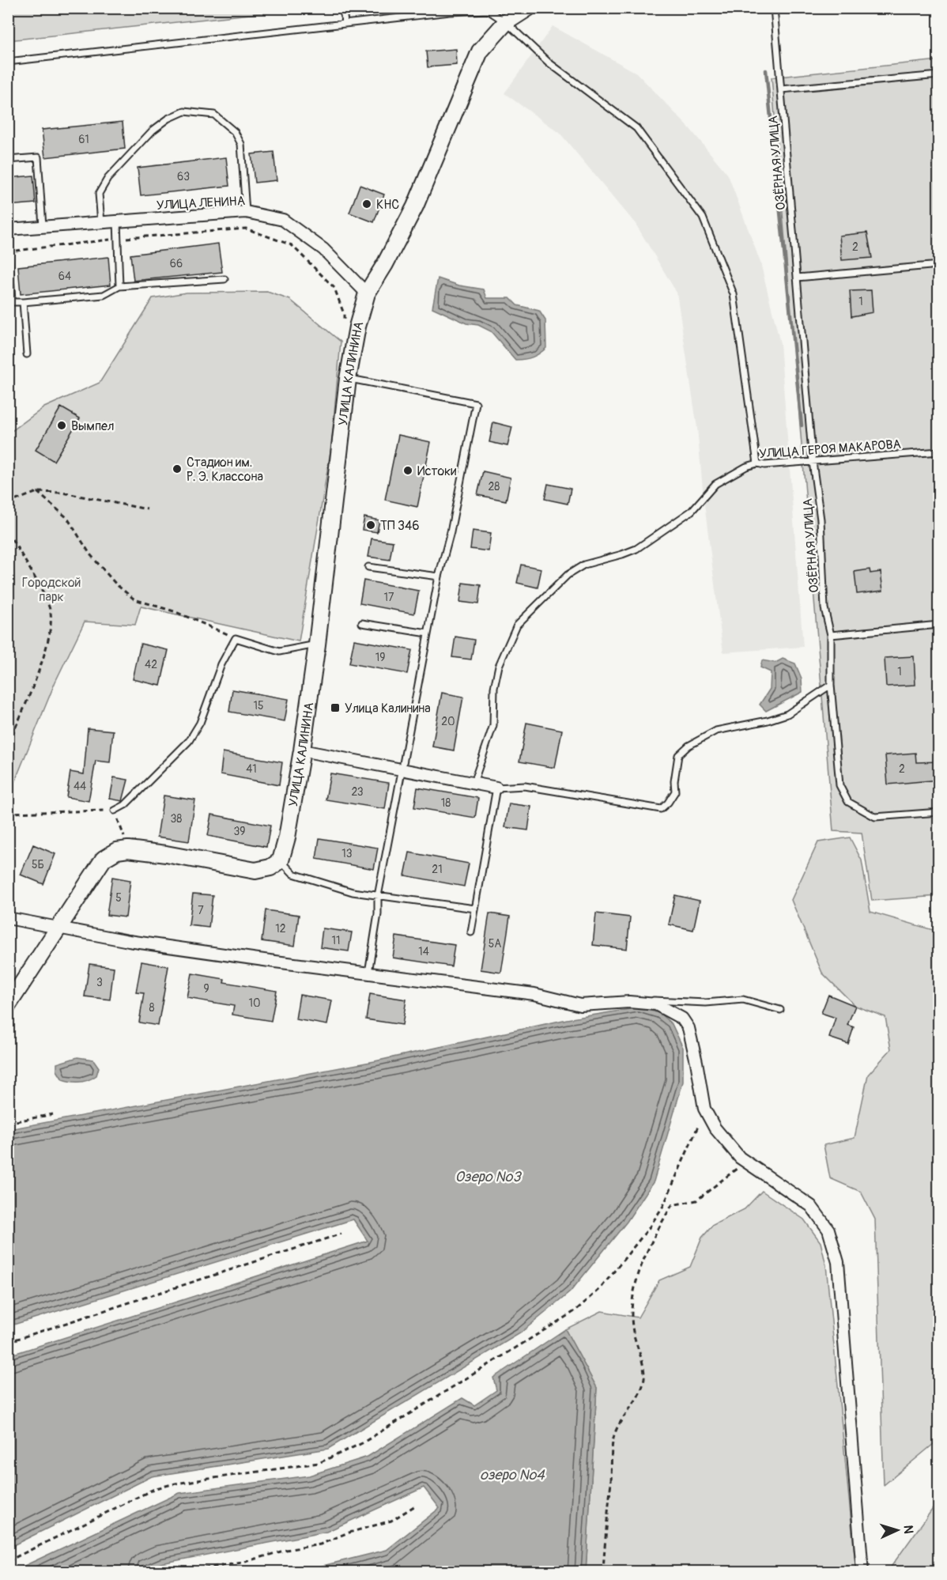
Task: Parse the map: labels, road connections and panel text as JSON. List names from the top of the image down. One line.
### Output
{"streets":{"street":["УЛИЦА ЛЕНИНА","УЛИЦА КАЛИНИНА"],"lane":["ОЗЁРНАЯ УЛИЦА","УЛИЦА ГЕРОЯ МАКАРОВА"]},"crossings":[["ОЗЁРНАЯ УЛИЦА","УЛИЦА ГЕРОЯ МАКАРОВА"],["УЛИЦА ЛЕНИНА","УЛИЦА КАЛИНИНА"]],"water":["Озеро №3","озеро №4"],"parks":["Городской парк"],"places":{"other":["КНС","Вымпел","Стадион им. Р. Э. Классона","Истоки","ТП 346"],"transit":["Улица Калинина"]},"house_numbers":["61","63","2","66","64","1","28","17","19","42","1","15","20","41","2","44","23","18","38","39","13","5Б","21","5","7","12","11","5А","14","3","9","10","8"],"north":"right"}
